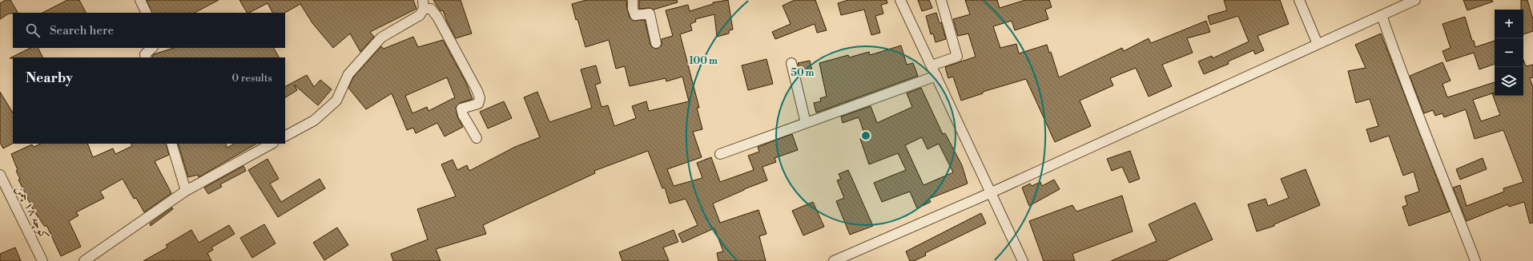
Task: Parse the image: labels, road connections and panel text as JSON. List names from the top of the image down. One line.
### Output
{"streets":{"street":["كوچه ١٨ چمن"]},"page":{"map_buttons":["+","−"],"search":"Search here","heading":["Nearby","0 results"]},"rings":["100 m","50 m"]}
